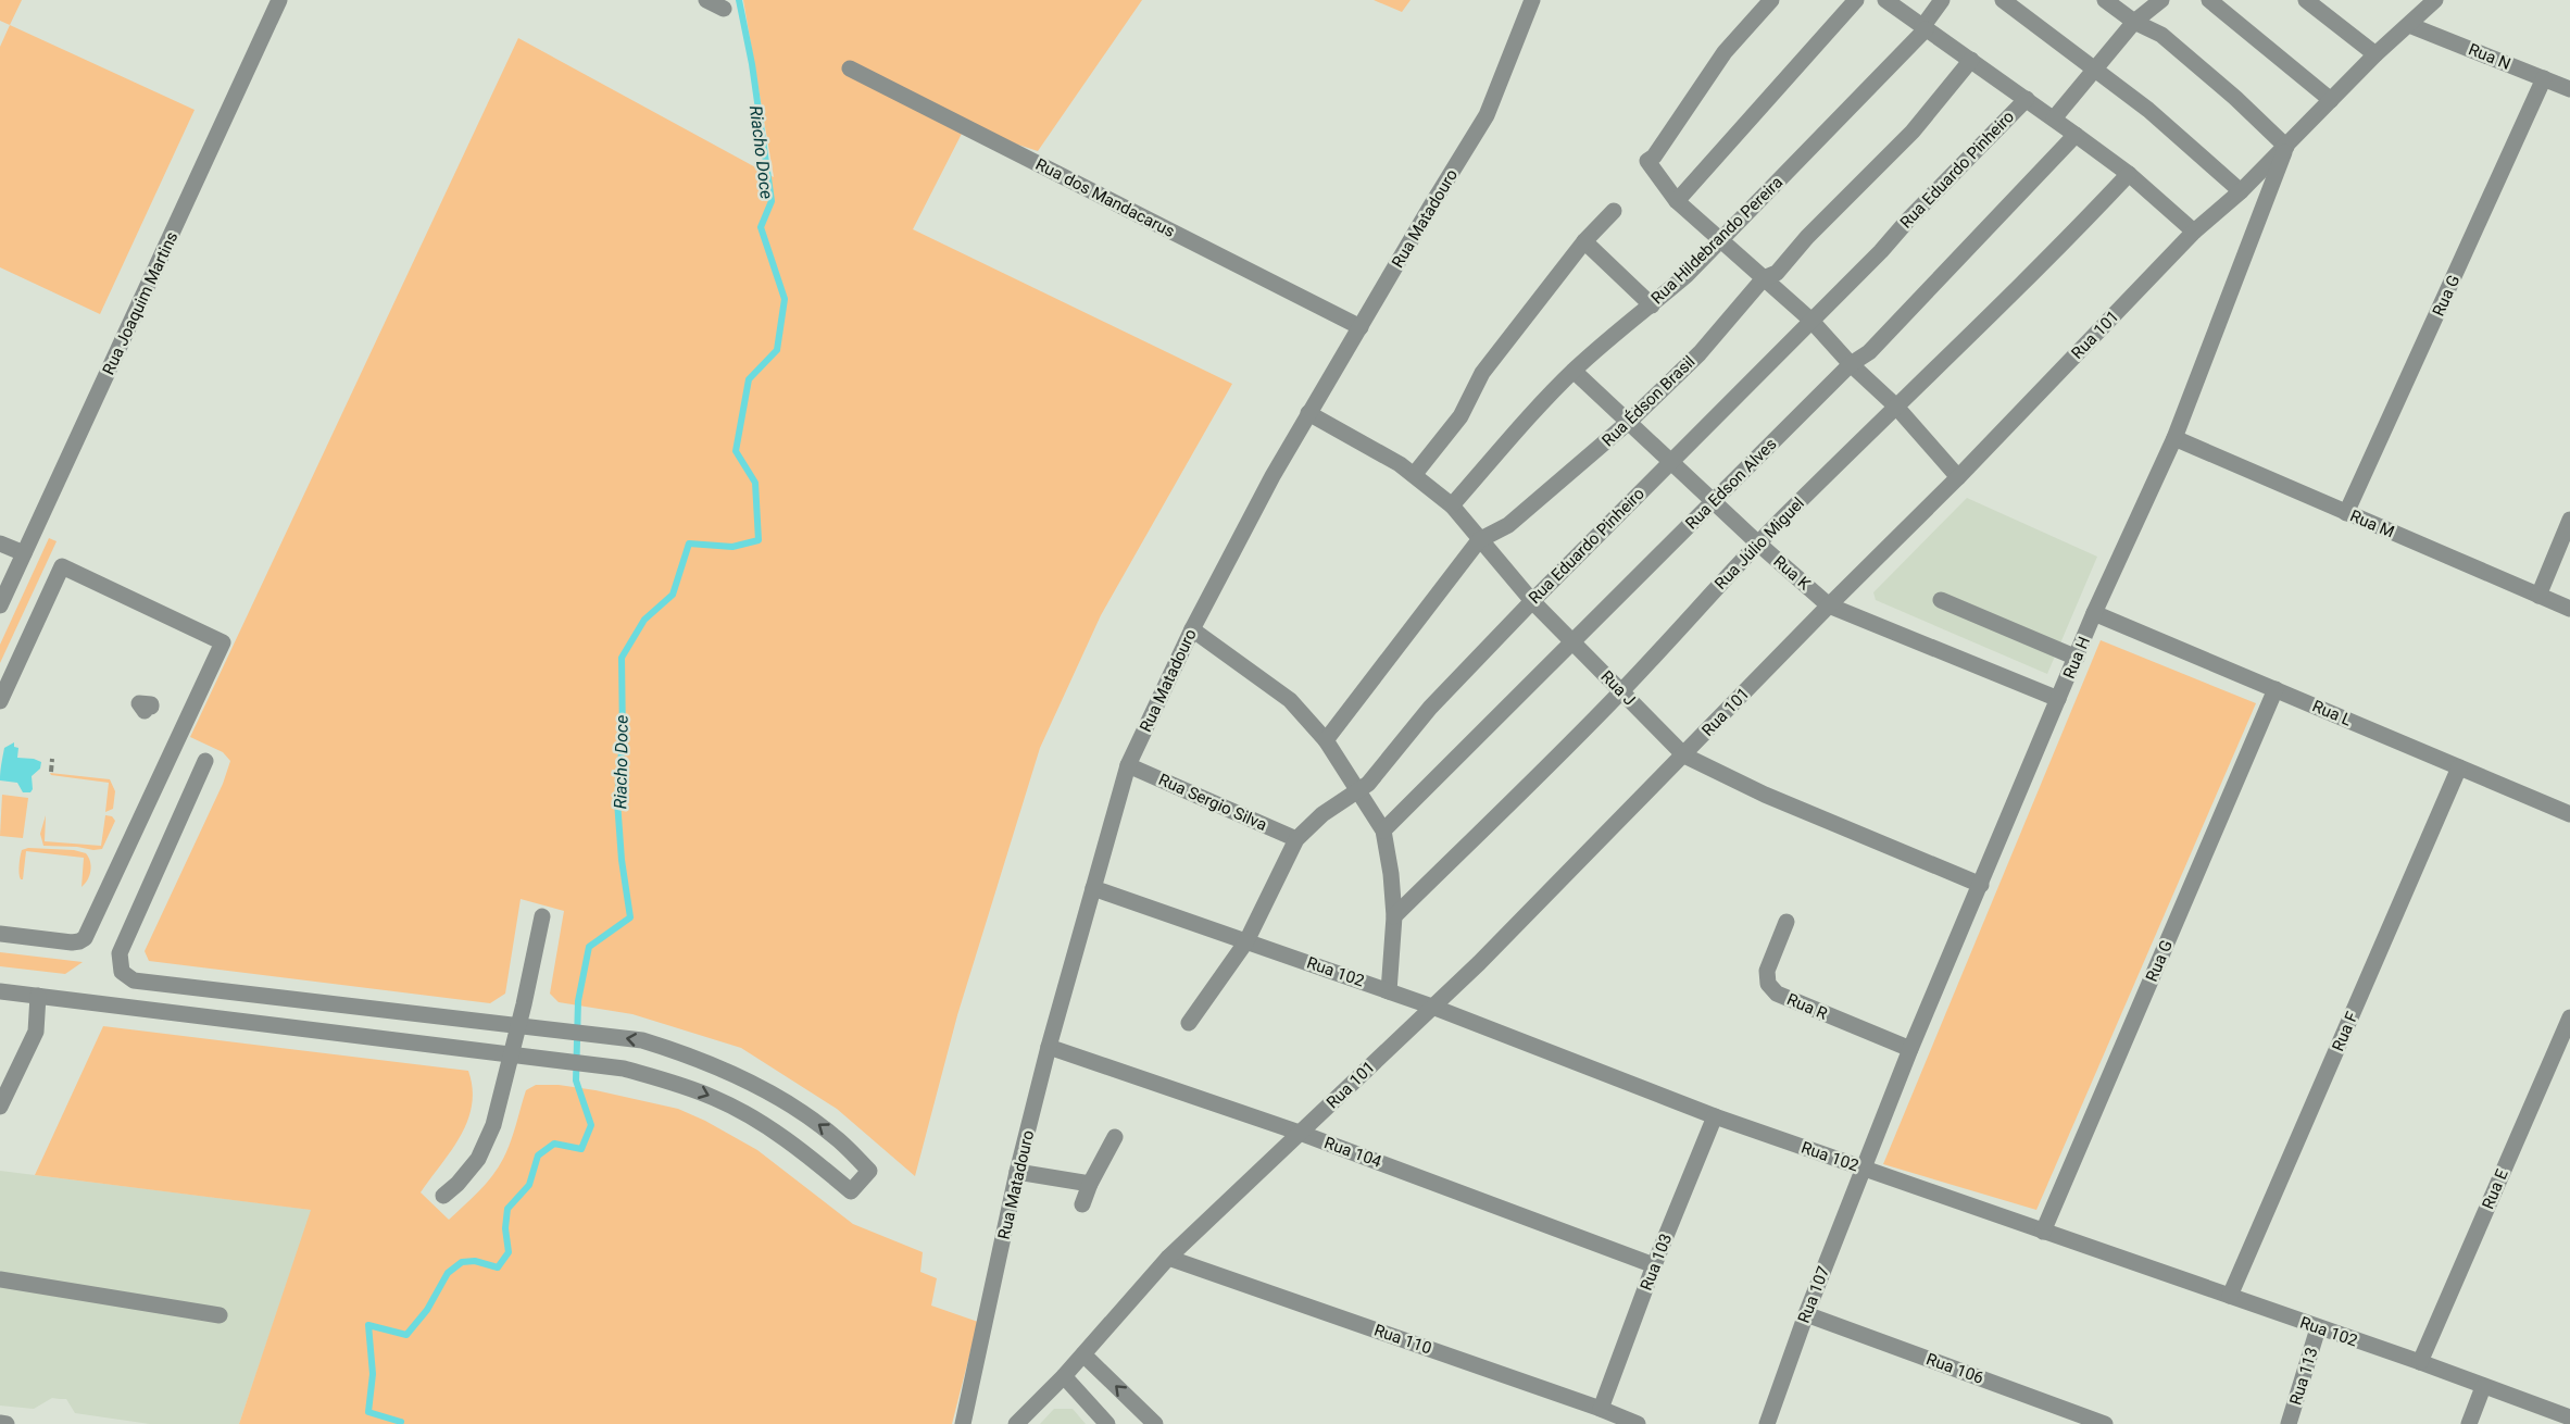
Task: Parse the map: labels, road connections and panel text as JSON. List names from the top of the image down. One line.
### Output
{"streets":{"street":["Rua N","Rua Eduardo Pinheiro","Rua dos Mandacarus","Rua Matadouro","Rua Hildebrando Pereira","Rua G","Rua Joaquim Martins","Rua 101","Rua Édson Brasil","Rua Edson Alves","Rua M","Rua Júlio Miguel","Rua K","Rua H","Rua J","Rua L","Rua Sergio Silva","Rua 102","Rua R","Rua F","Rua 104","Rua E","Rua 103","Rua 107","Rua 110","Rua 106","Rua 113"]},"crossings":[["Rua N","Rua G"],["Rua N","Rua 101"],["Rua Eduardo Pinheiro","Rua K"],["Rua Eduardo Pinheiro","Rua J"],["Rua Eduardo Pinheiro","Rua Sergio Silva"],["Rua Eduardo Pinheiro","Rua 102"],["Rua dos Mandacarus","Rua Matadouro"],["Rua Matadouro","Rua J"],["Rua Matadouro","Rua Sergio Silva"],["Rua Matadouro","Rua 102"],["Rua Matadouro","Rua 104"],["Rua Hildebrando Pereira","Rua K"],["Rua Hildebrando Pereira","Rua J"],["Rua G","Rua M"],["Rua G","Rua L"],["Rua G","Rua 102"],["Rua 101","Rua K"],["Rua 101","Rua H"],["Rua 101","Rua J"],["Rua 101","Rua 102"],["Rua 101","Rua 104"],["Rua 101","Rua 110"],["Rua Édson Brasil","Rua K"],["Rua Édson Brasil","Rua J"],["Rua Edson Alves","Rua K"],["Rua Edson Alves","Rua J"],["Rua M","Rua H"],["Rua Júlio Miguel","Rua K"],["Rua Júlio Miguel","Rua J"],["Rua K","Rua H"],["Rua H","Rua J"],["Rua H","Rua L"],["Rua H","Rua 102"],["Rua H","Rua R"],["Rua H","Rua 107"],["Rua L","Rua F"],["Rua 102","Rua F"],["Rua 102","Rua E"],["Rua 102","Rua 103"],["Rua 102","Rua 107"],["Rua 102","Rua 113"],["Rua 104","Rua 103"],["Rua 103","Rua 110"],["Rua 107","Rua 106"]],"water":["Riacho Doce"]}
